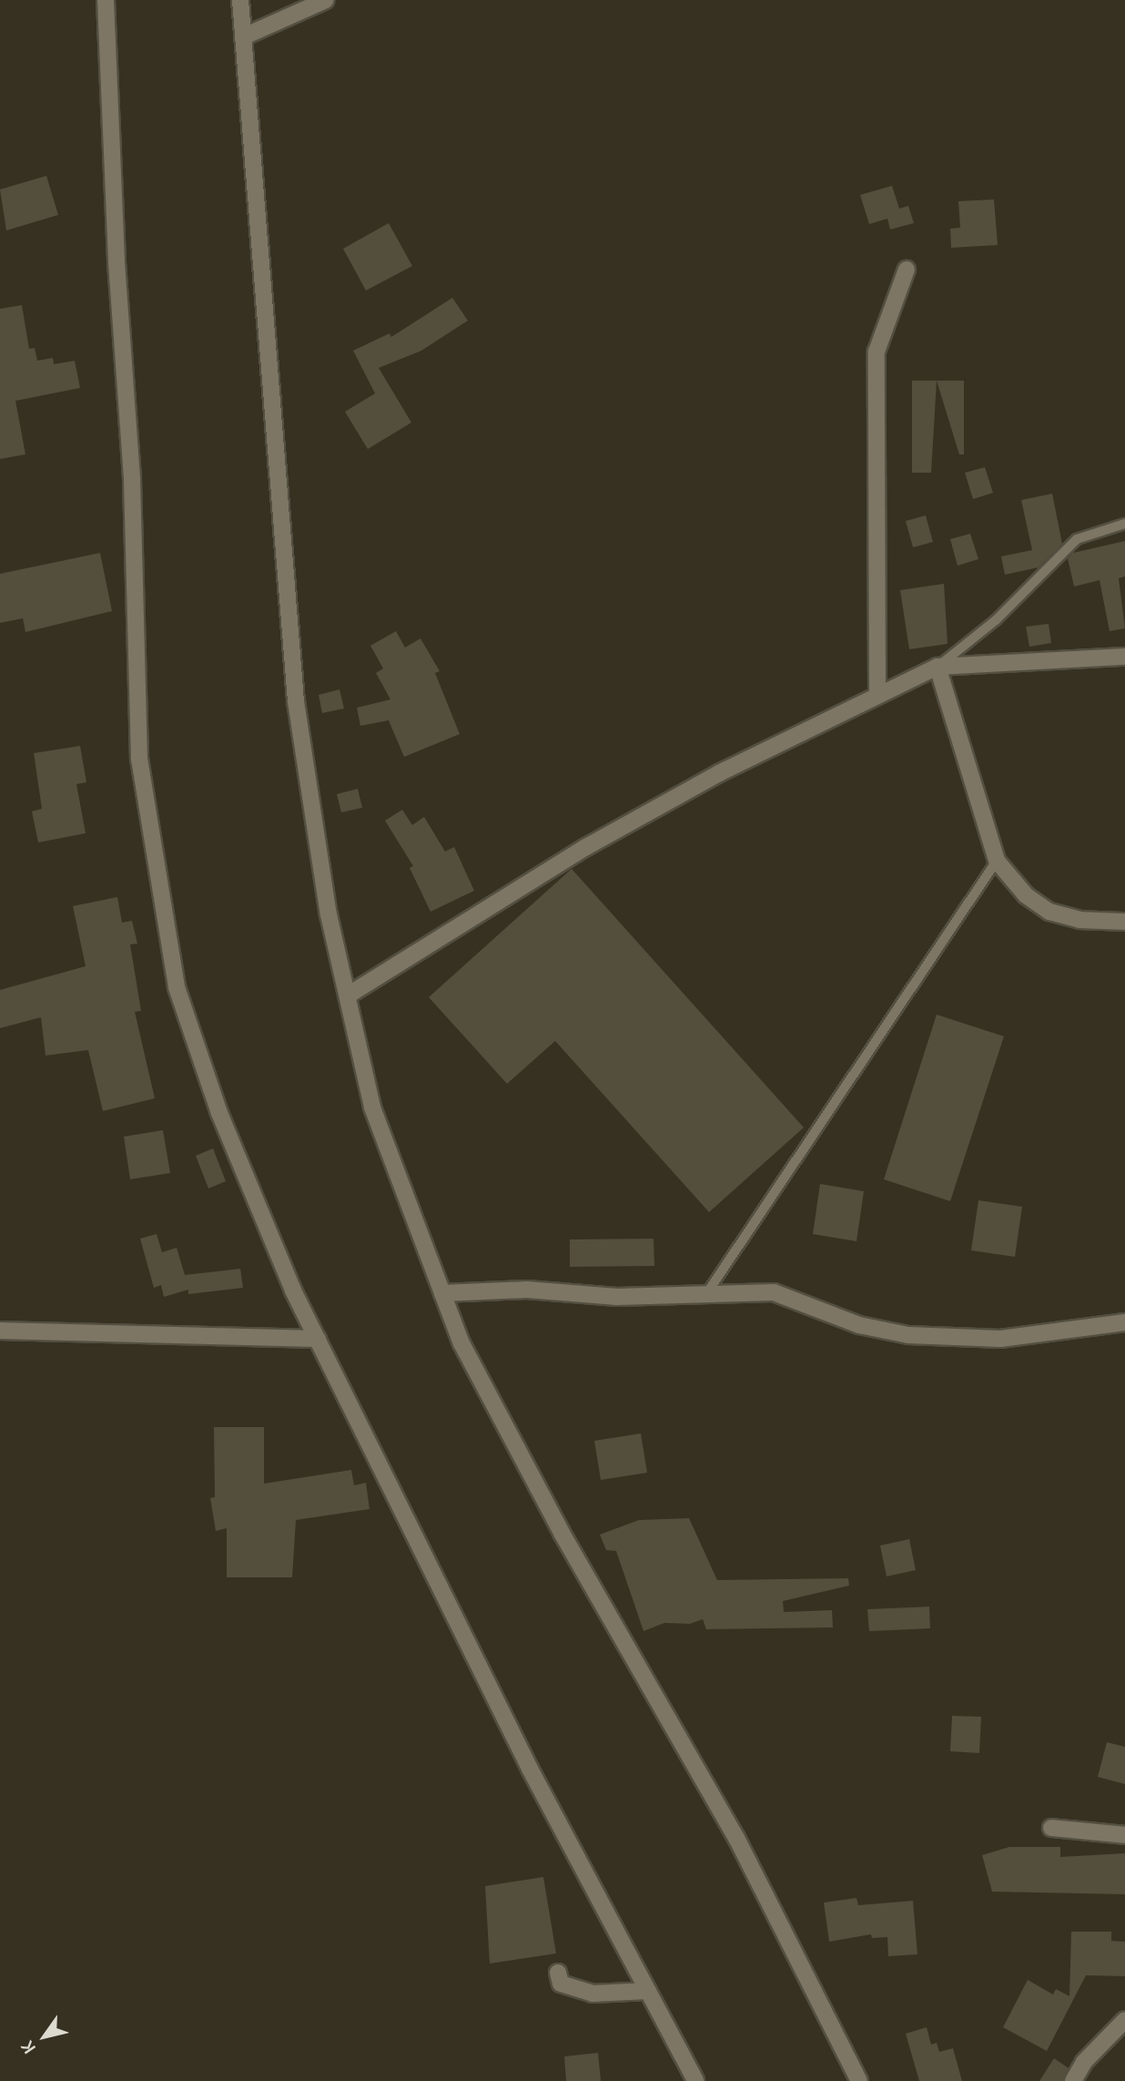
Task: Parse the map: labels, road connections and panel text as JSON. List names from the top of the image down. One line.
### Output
{"north":"bottom left"}
